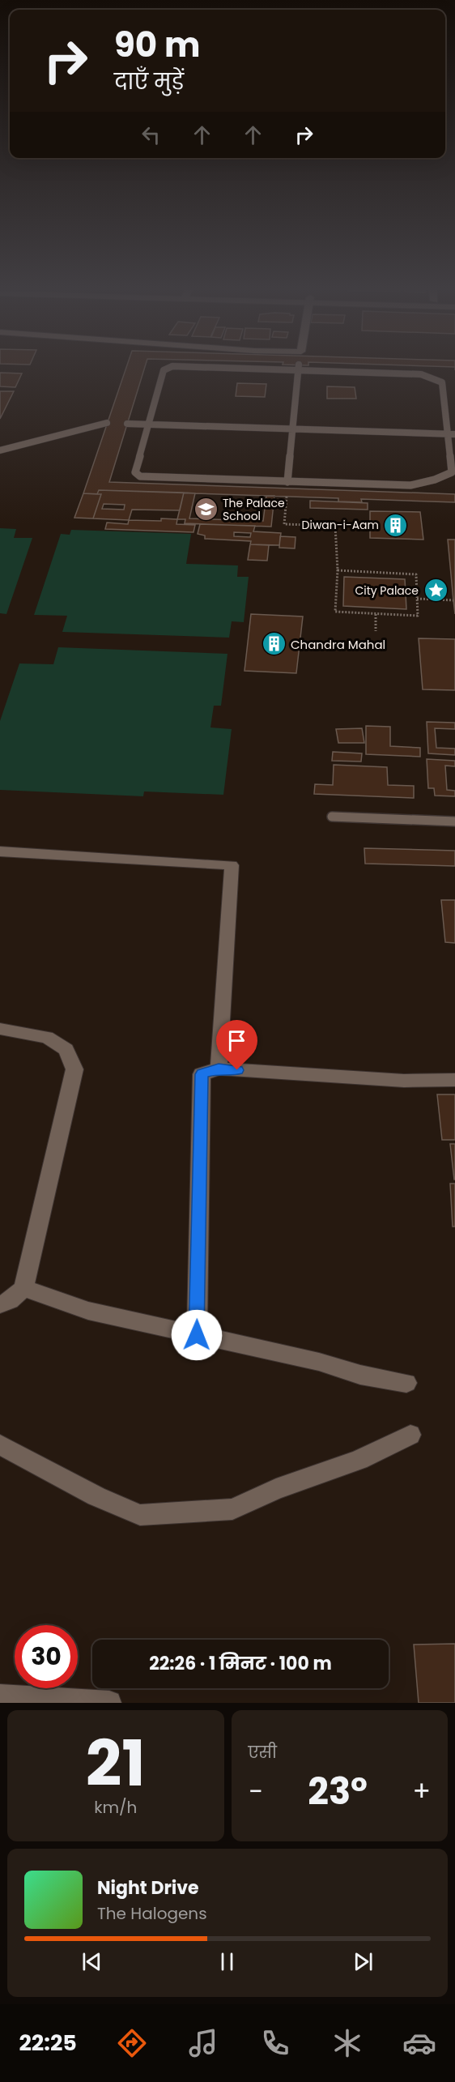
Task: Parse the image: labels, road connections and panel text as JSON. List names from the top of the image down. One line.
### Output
{"places":{"school or university":["The Palace School"],"building":["Diwan-i-Aam","Chandra Mahal"],"place":["City Palace"]},"page":{"turn":["90 m","दाएँ मुड़ें"],"limit":"30","trip":"22:26 · 1 मिनट · 100 m","tile":[["21","km/h"],"एसी"],"heat":["−","23°","+"],"song":["Night Drive","The Halogens"],"tabs":"22:25"}}
